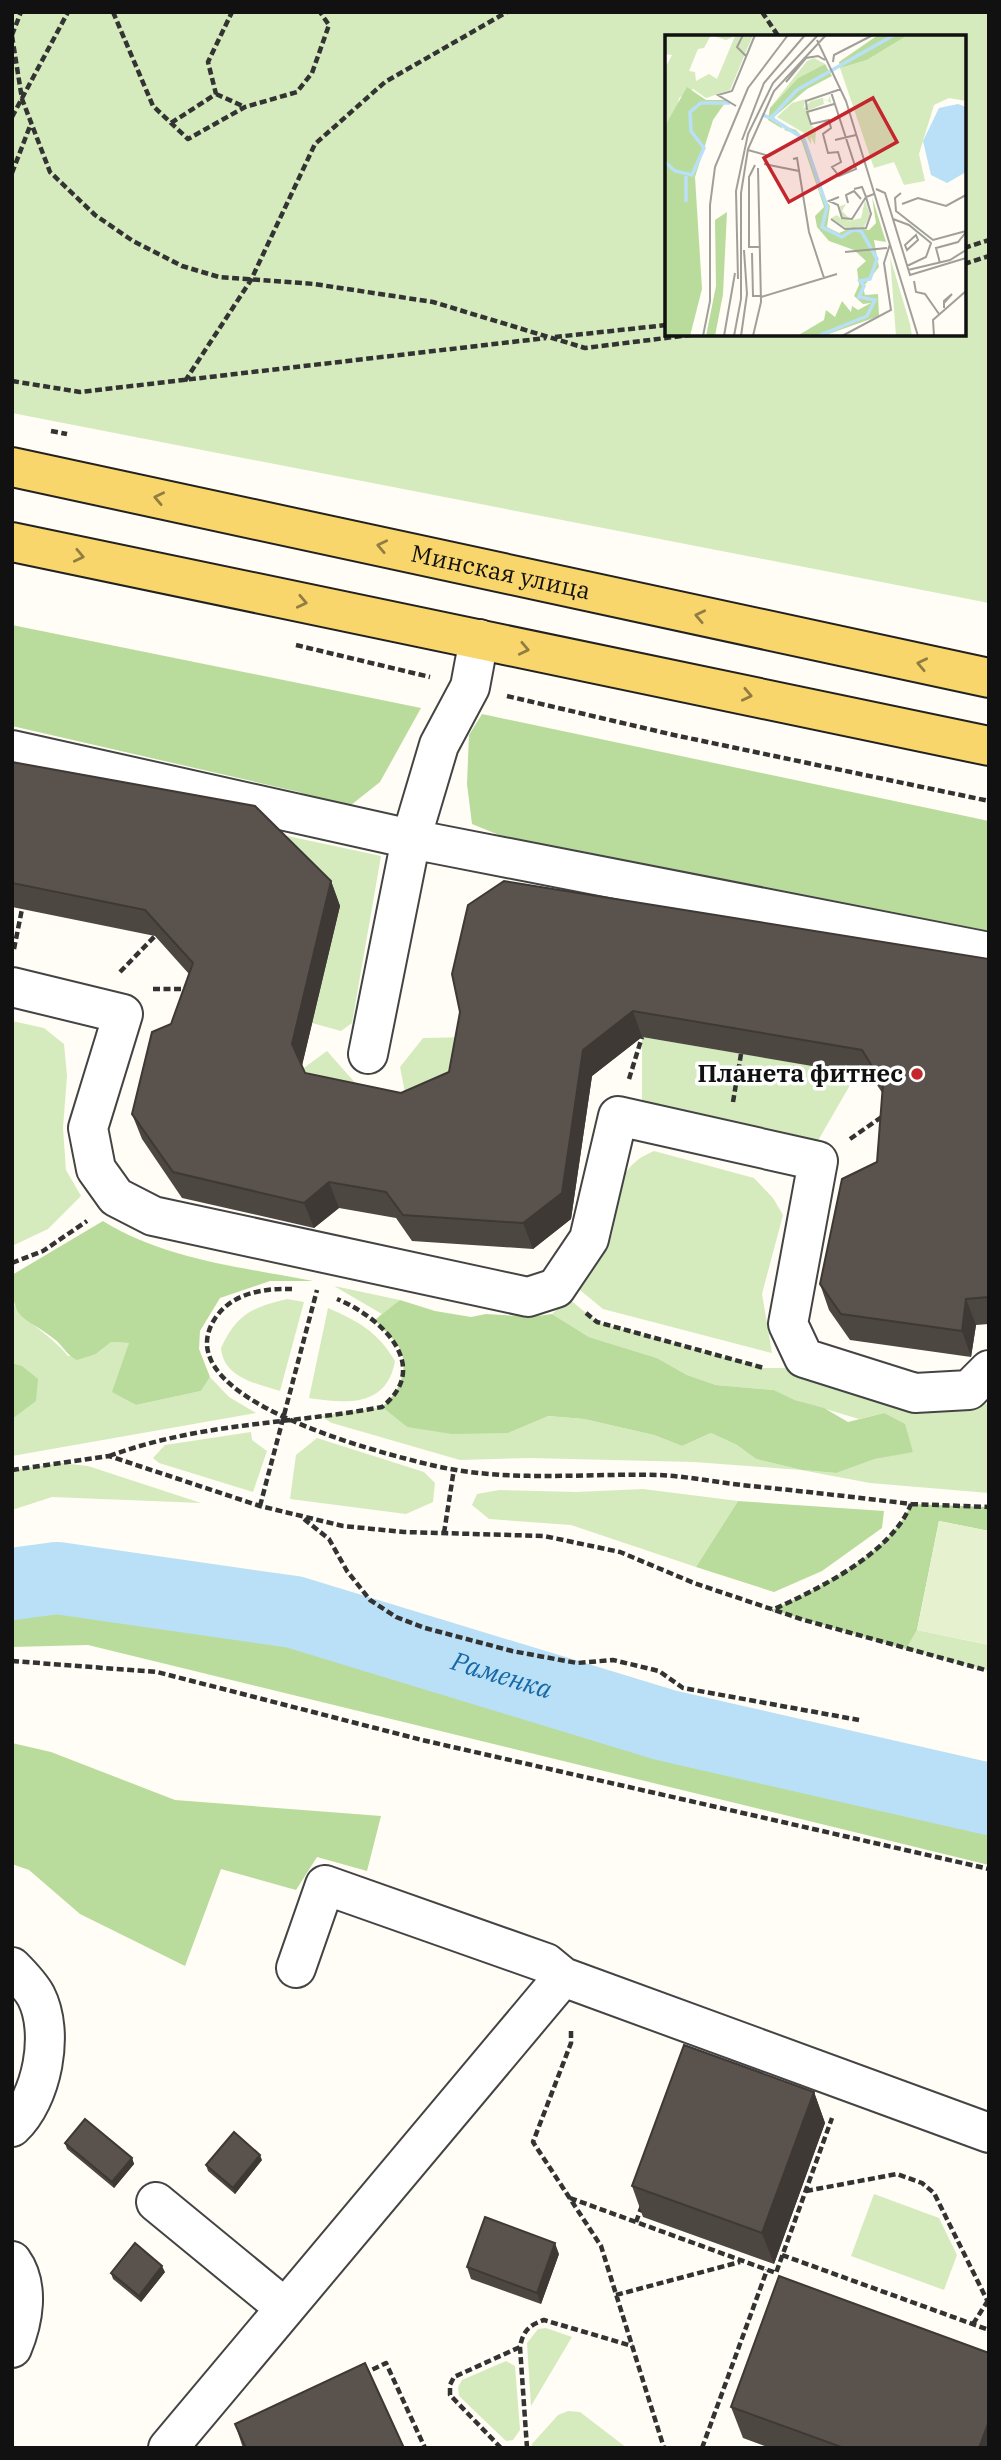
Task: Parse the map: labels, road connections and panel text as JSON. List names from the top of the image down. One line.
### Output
{"streets":{"main road":["Минская улица"]},"water":["Раменка"],"places":["Планета фитнес"]}
